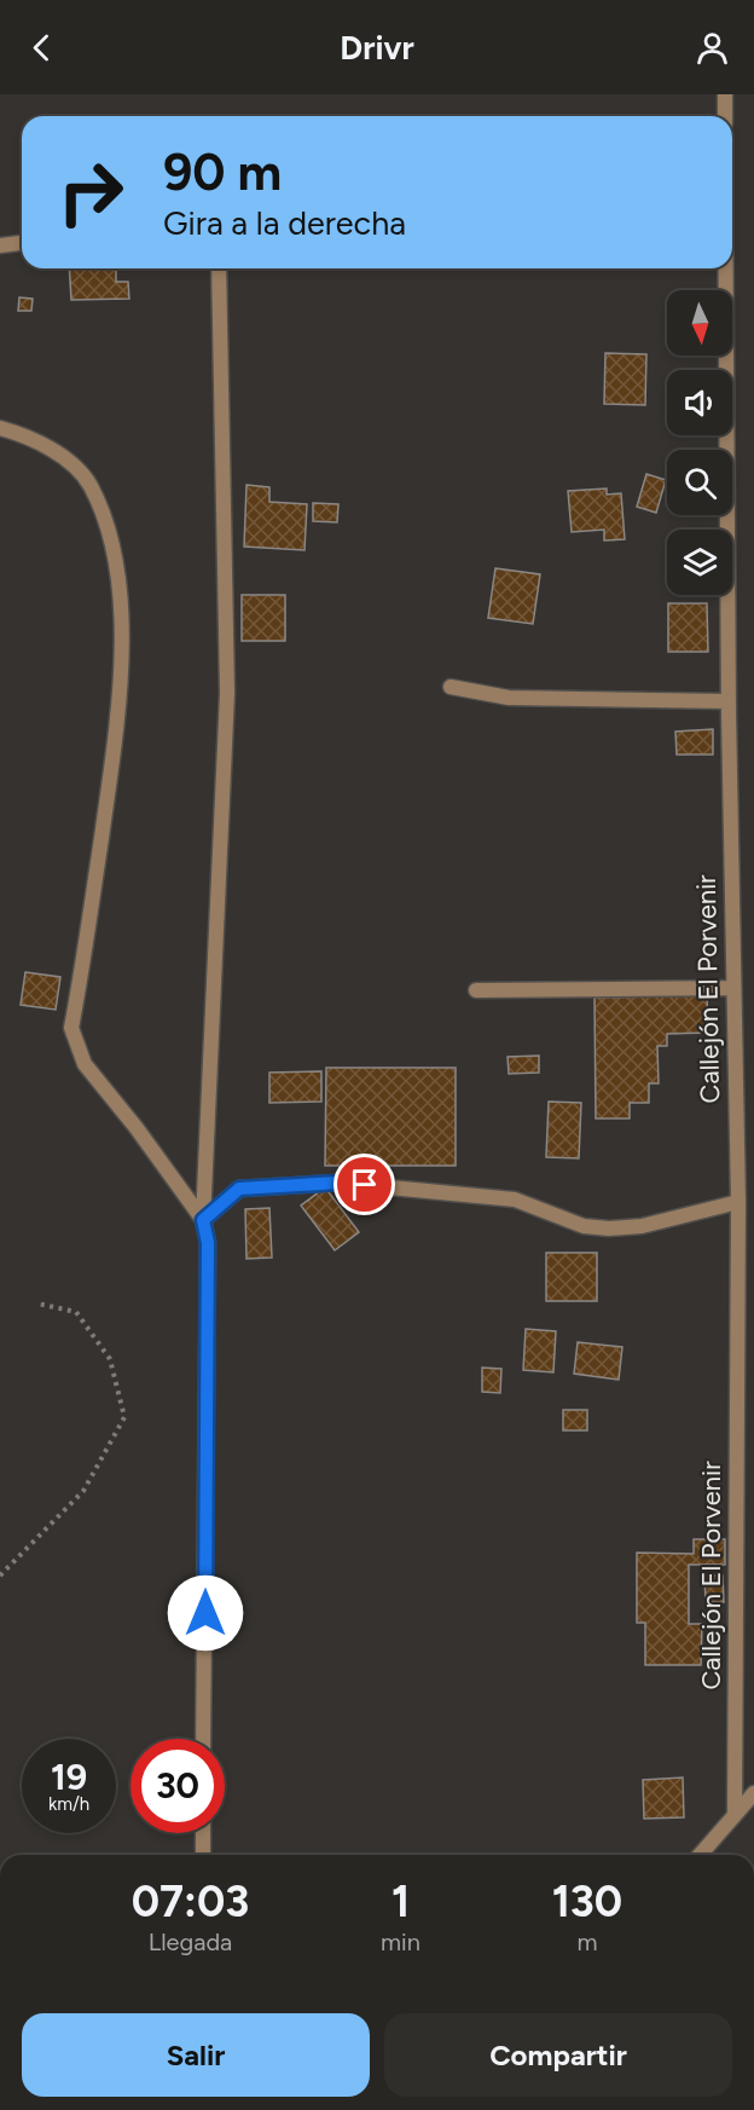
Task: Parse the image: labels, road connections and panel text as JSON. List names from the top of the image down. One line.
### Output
{"streets":{"street":["Callejón El Porvenir"]},"north":"bottom","page":{"header":"Drivr","turn":["90 m","Gira a la derecha"],"speed":"19 km/h","limit":"30","eta":["07:03","Llegada","1","min","130","m"],"buttons":["Salir","Compartir"]}}
